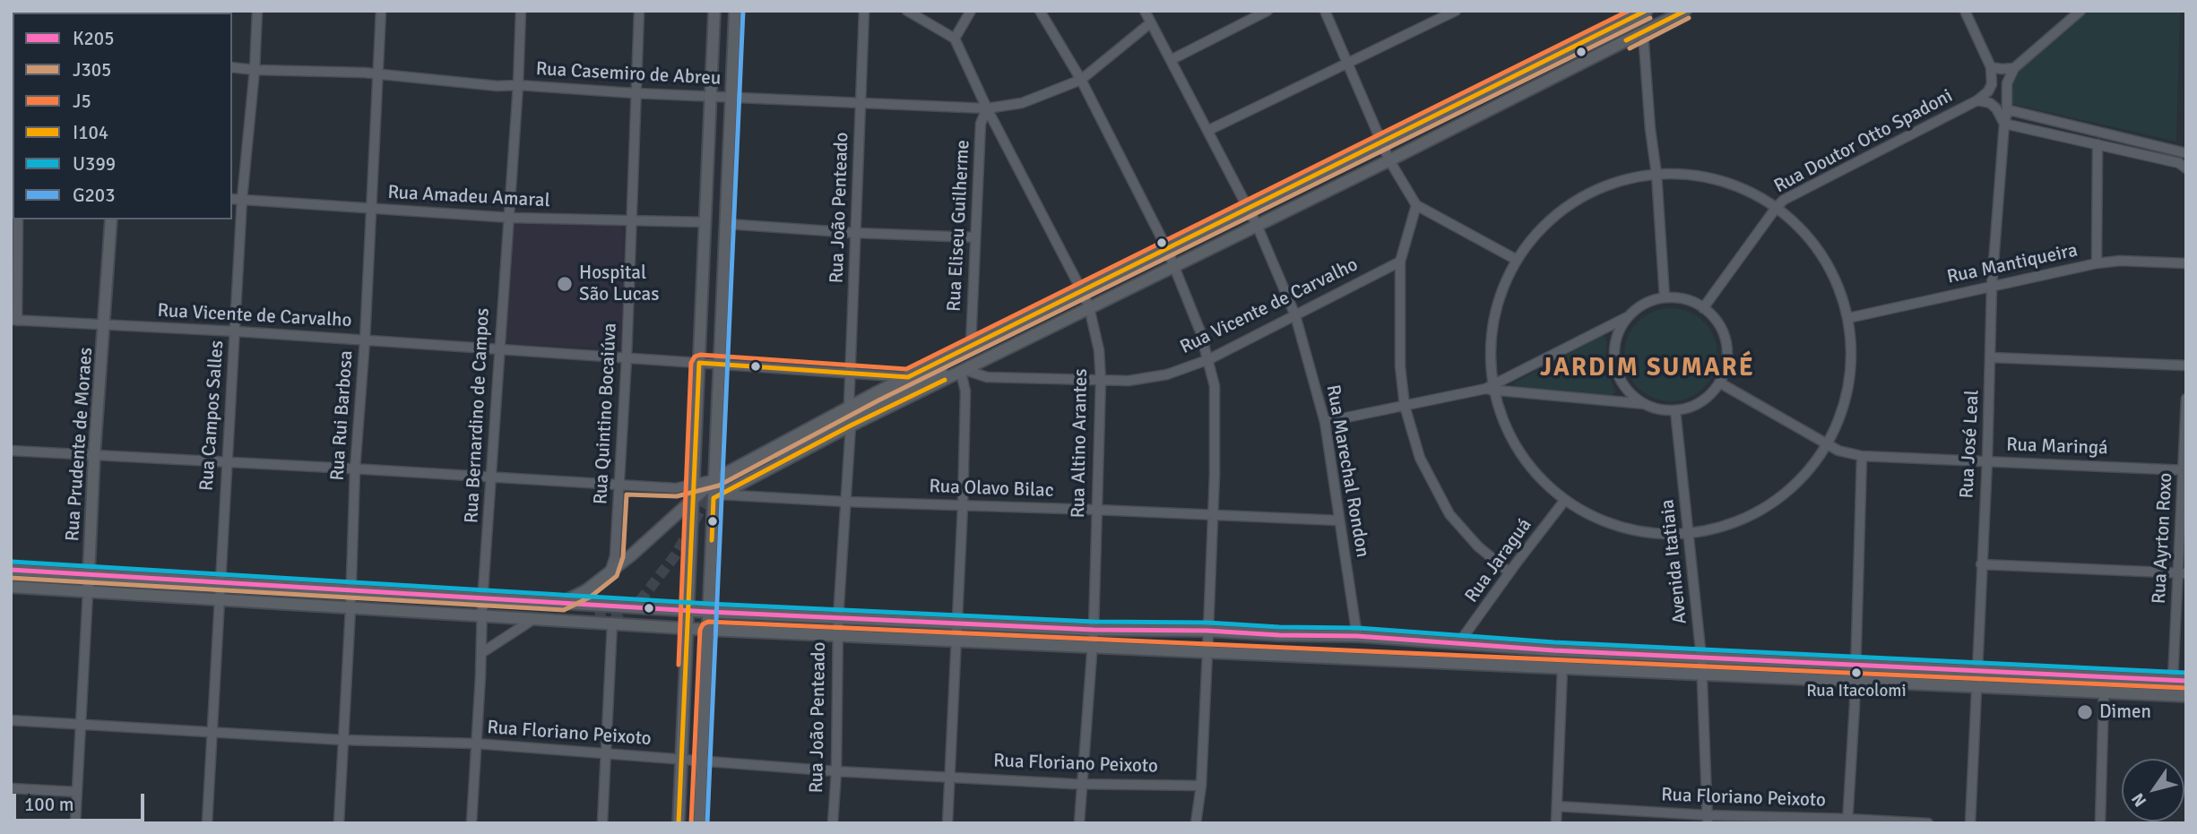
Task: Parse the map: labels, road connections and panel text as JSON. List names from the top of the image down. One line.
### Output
{"streets":{"main road":["Rua Prudente de Moraes"],"street":["Rua Casemiro de Abreu","Rua Doutor Otto Spadoni","Rua Amadeu Amaral","Rua João Penteado","Rua Eliseu Guilherme","Rua Mantiqueira","Rua Vicente de Carvalho","Rua Quintino Bocaiúva","Rua Campos Salles","Rua Rui Barbosa","Rua Bernardino de Campos","Rua Altino Arantes","Rua José Leal","Rua Maringá","Rua Marechal Rondon","Rua Olavo Bilac","Rua Ayrton Roxo","Rua Jaraguá","Avenida Itatiaia","Rua Floriano Peixoto"]},"crossings":[["Rua Casemiro de Abreu","Rua João Penteado"],["Rua Casemiro de Abreu","Rua Eliseu Guilherme"],["Rua Casemiro de Abreu","Rua Quintino Bocaiúva"],["Rua Casemiro de Abreu","Rua Campos Salles"],["Rua Casemiro de Abreu","Rua Rui Barbosa"],["Rua Casemiro de Abreu","Rua Bernardino de Campos"],["Rua Casemiro de Abreu","Rua Altino Arantes"],["Rua Casemiro de Abreu","Rua Marechal Rondon"],["Rua Doutor Otto Spadoni","Rua José Leal"],["Rua Doutor Otto Spadoni","Rua Maringá"],["Rua Doutor Otto Spadoni","Avenida Itatiaia"],["Rua Amadeu Amaral","Rua Quintino Bocaiúva"],["Rua Amadeu Amaral","Rua Campos Salles"],["Rua Amadeu Amaral","Rua Rui Barbosa"],["Rua Amadeu Amaral","Rua Bernardino de Campos"],["Rua João Penteado","Rua Vicente de Carvalho"],["Rua João Penteado","Rua Olavo Bilac"],["Rua João Penteado","Rua Floriano Peixoto"],["Rua Eliseu Guilherme","Rua Altino Arantes"],["Rua Mantiqueira","Rua José Leal"],["Rua Vicente de Carvalho","Rua Quintino Bocaiúva"],["Rua Vicente de Carvalho","Rua Campos Salles"],["Rua Vicente de Carvalho","Rua Rui Barbosa"],["Rua Vicente de Carvalho","Rua Bernardino de Campos"],["Rua Vicente de Carvalho","Rua Altino Arantes"],["Rua Vicente de Carvalho","Rua Prudente de Moraes"],["Rua Vicente de Carvalho","Rua Marechal Rondon"],["Rua Campos Salles","Rua Floriano Peixoto"],["Rua Rui Barbosa","Rua Floriano Peixoto"],["Rua Bernardino de Campos","Rua Floriano Peixoto"],["Rua Altino Arantes","Rua Olavo Bilac"],["Rua Altino Arantes","Rua Floriano Peixoto"],["Rua Prudente de Moraes","Rua Floriano Peixoto"],["Rua José Leal","Rua Maringá"],["Rua Maringá","Rua Ayrton Roxo"],["Rua Maringá","Avenida Itatiaia"],["Rua Marechal Rondon","Rua Olavo Bilac"],["Avenida Itatiaia","Rua Floriano Peixoto"]],"districts":["JARDIM SUMARÉ"],"places":["Hospital São Lucas","Rua Itacolomi","Dimen"],"lines":["transit line J5","transit line I104","transit line G203","transit line J305","transit line U399","transit line K205"],"legend":["K205","J305","J5","I104","U399","G203"],"scale_bar":"100 m","north":"bottom left"}
